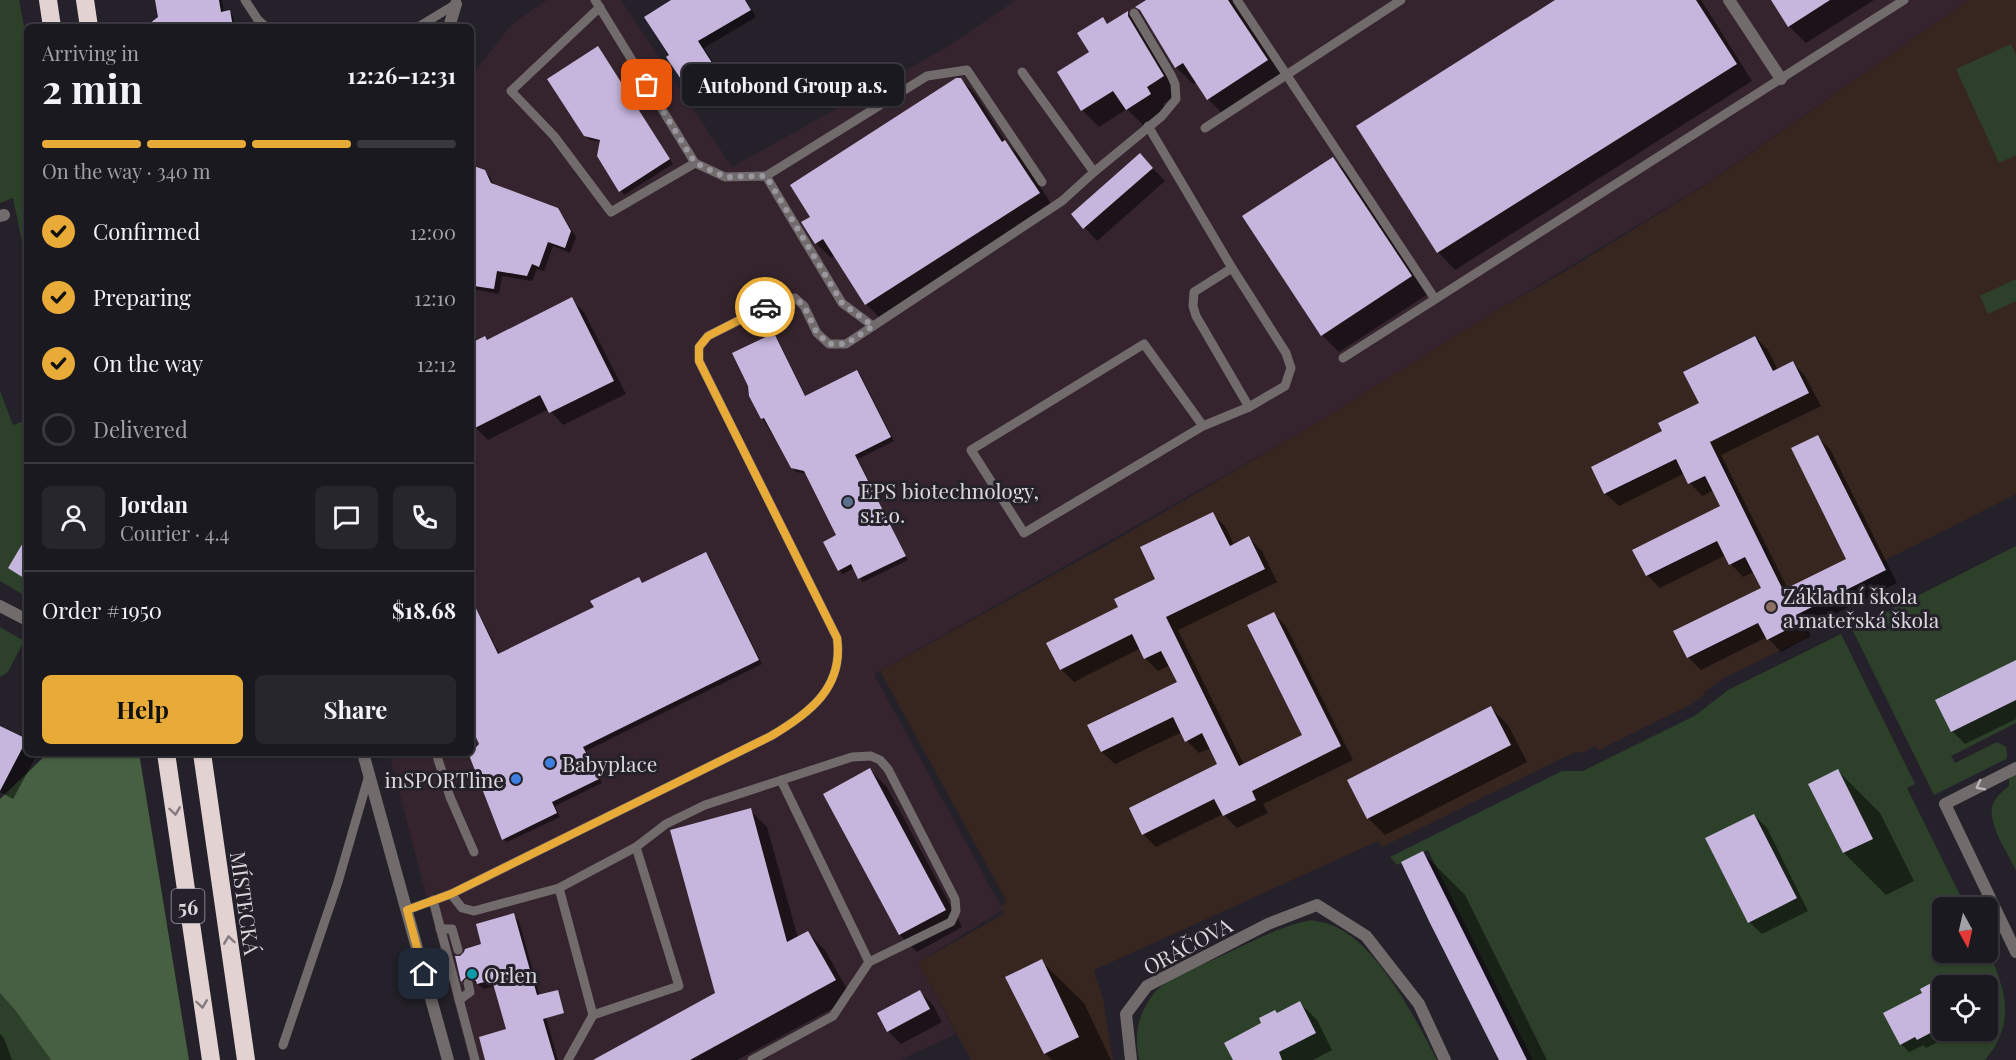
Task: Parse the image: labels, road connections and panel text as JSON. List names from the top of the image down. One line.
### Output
{"streets":{"highway":["MÍSTECKÁ","56"],"street":["ORÁČOVA"]},"places":["Autobond Group a.s.","EPS biotechnology, s.r.o.","Základní škola a mateřská škola","Babyplace","inSPORTline","Orlen"],"north":"bottom","page":{"heading":["2 min","Arriving in","12:26–12:31"],"panel":["Jordan","Courier · 4.4","Order #1950","$18.68"],"bubble":"Autobond Group a.s.","bar":"On the way · 340 m","list":[["Confirmed","12:00"],["Preparing","12:10"],["On the way","12:12"],"Delivered"],"buttons":["Help","Share"]}}
